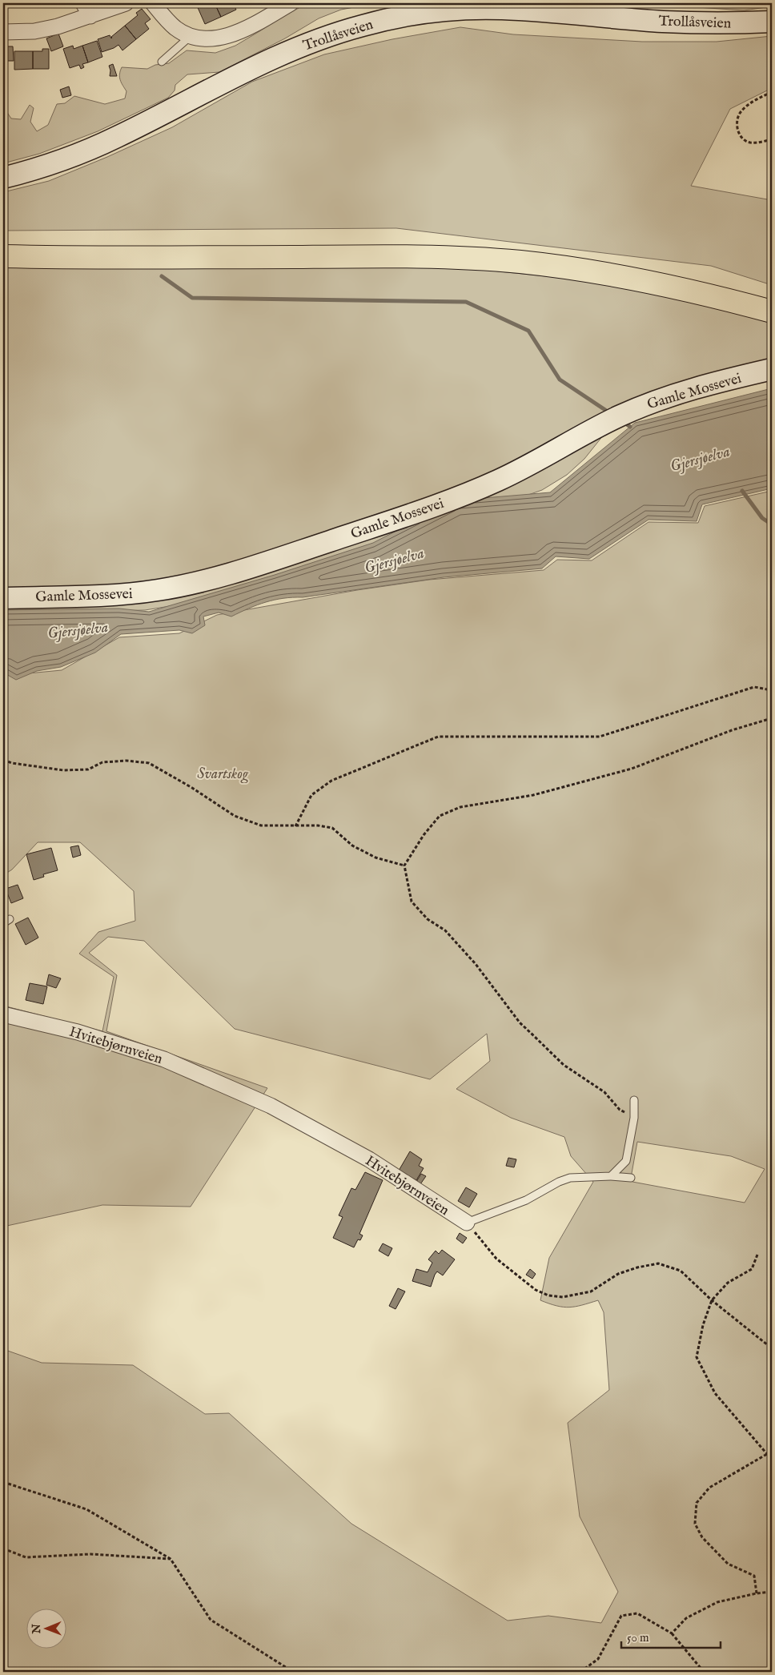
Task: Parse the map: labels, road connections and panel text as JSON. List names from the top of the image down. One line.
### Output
{"streets":{"main road":["Trollåsveien","Gamle Mossevei"],"street":["Hvitebjørnveien"]},"water":["Gjersjøelva"],"parks":["Svartskog"],"scale_bar":"50 m","north":"left"}
